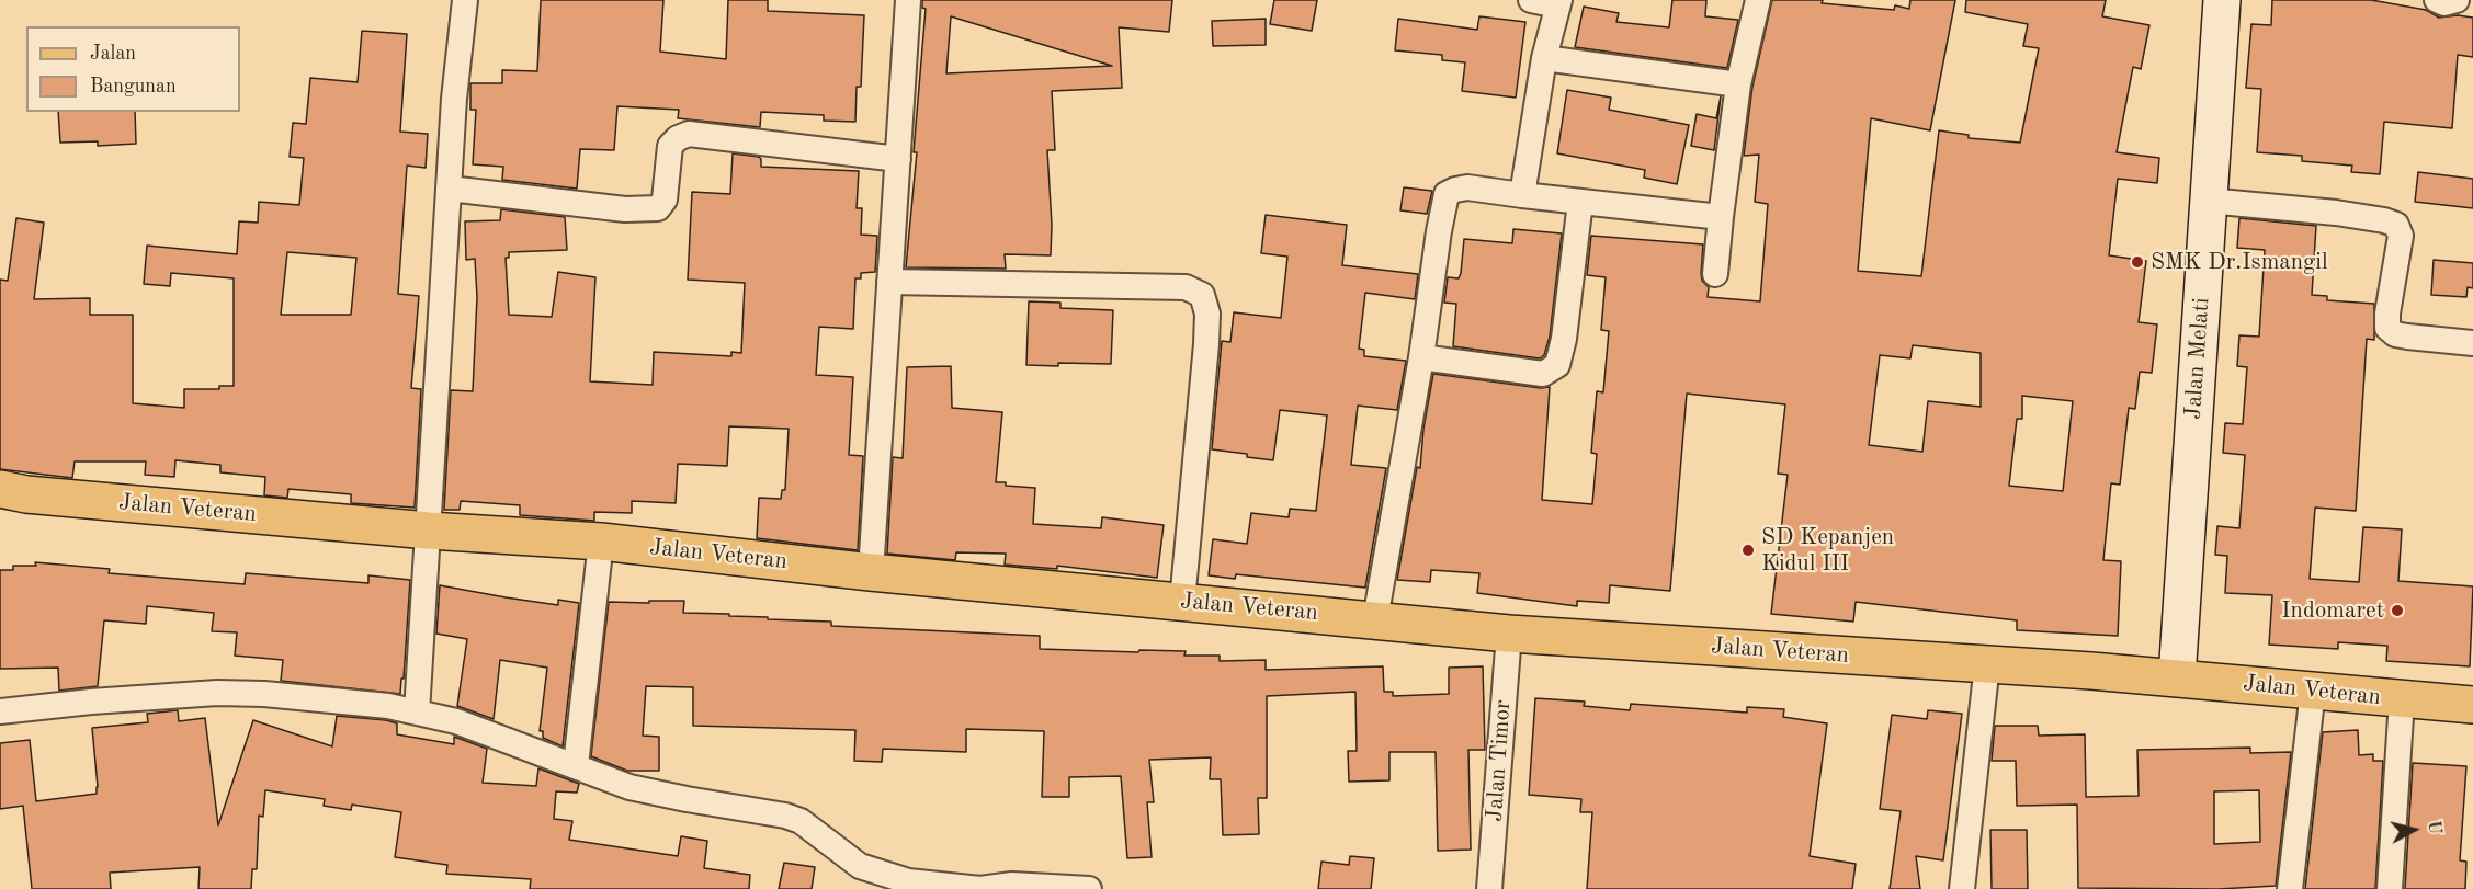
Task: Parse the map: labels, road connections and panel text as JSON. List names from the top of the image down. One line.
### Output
{"streets":{"main road":["Jalan Melati","Jalan Veteran"],"street":["Jalan Timor"]},"crossings":[["Jalan Melati","Jalan Veteran"],["Jalan Veteran","Jalan Timor"]],"places":["SMK Dr.Ismangil","SD Kepanjen Kidul III","Indomaret"],"legend":["Jalan","Bangunan"],"north":"right"}
